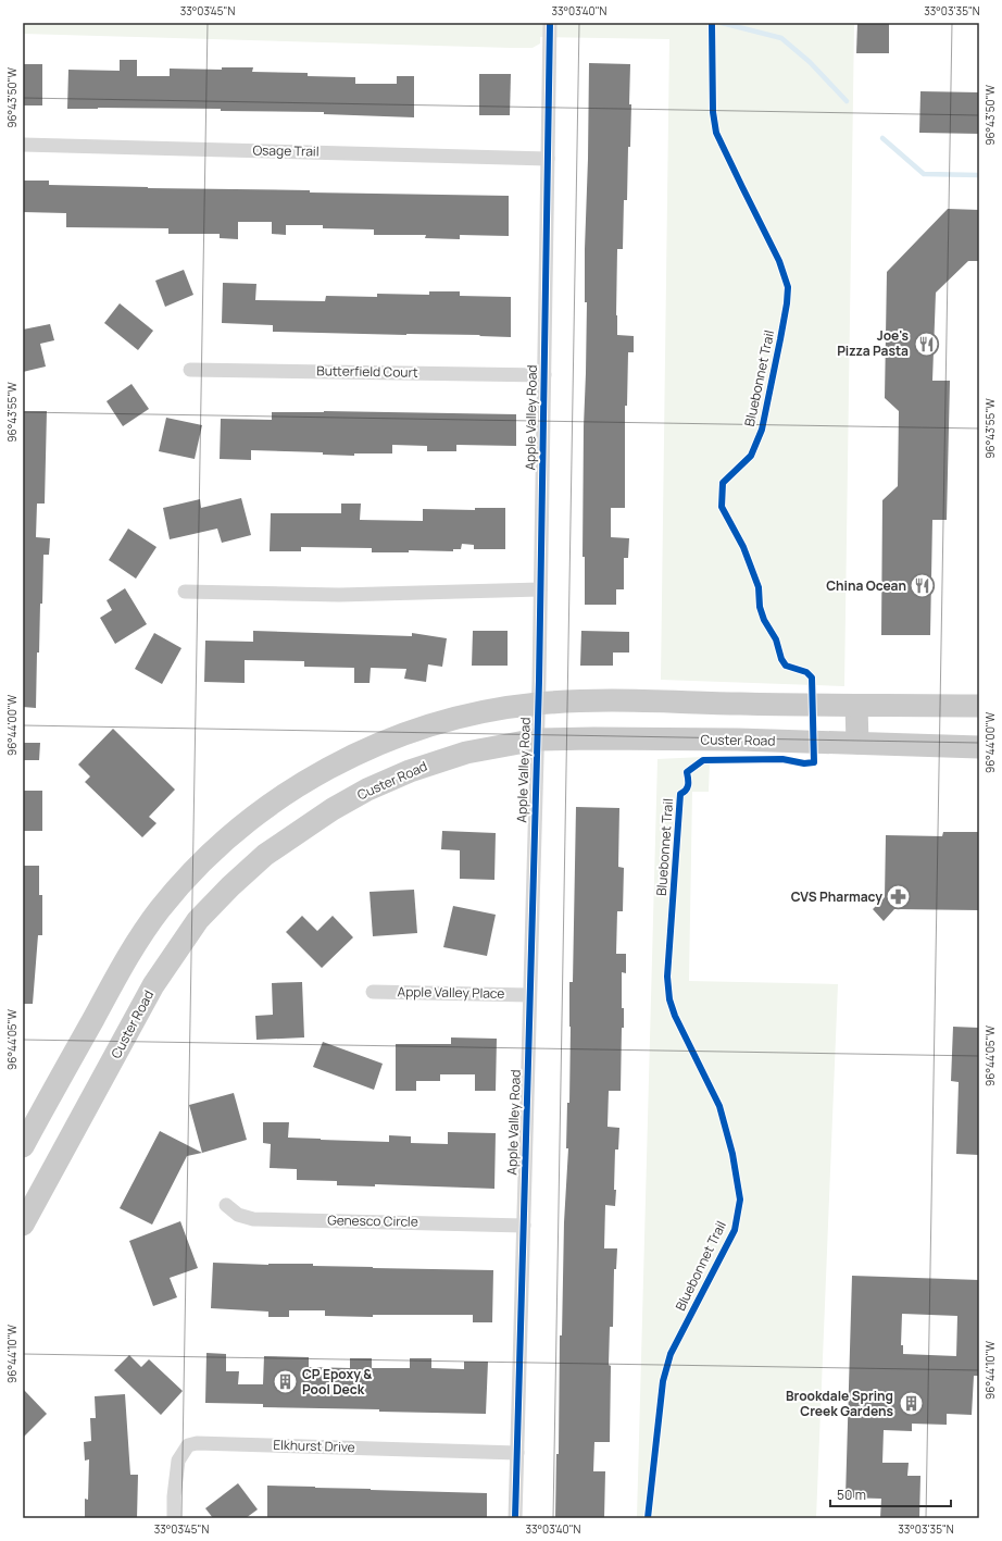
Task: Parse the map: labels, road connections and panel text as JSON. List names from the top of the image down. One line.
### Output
{"streets":{"main road":["Custer Road"],"street":["Osage Trail","Butterfield Court","Apple Valley Road","Apple Valley Place","Genesco Circle","Elkhurst Drive"],"cycle path":["Bluebonnet Trail"]},"crossings":[["Osage Trail","Apple Valley Road"],["Butterfield Court","Apple Valley Road"],["Apple Valley Road","Custer Road"],["Apple Valley Road","Apple Valley Place"],["Apple Valley Road","Genesco Circle"],["Apple Valley Road","Elkhurst Drive"]],"places":{"restaurant":["Joe's Pizza Pasta","China Ocean"],"pharmacy":["CVS Pharmacy"],"building":["CP Epoxy & Pool Deck","Brookdale Spring Creek Gardens"]},"scale_bar":"50 m","coordinates":["33°03'45\"N","33°03'40\"N","33°03'35\"N","96°43'50\"W","96°43'55\"W","96°44'00\"W","96°44'05\"W","96°44'10\"W"]}
